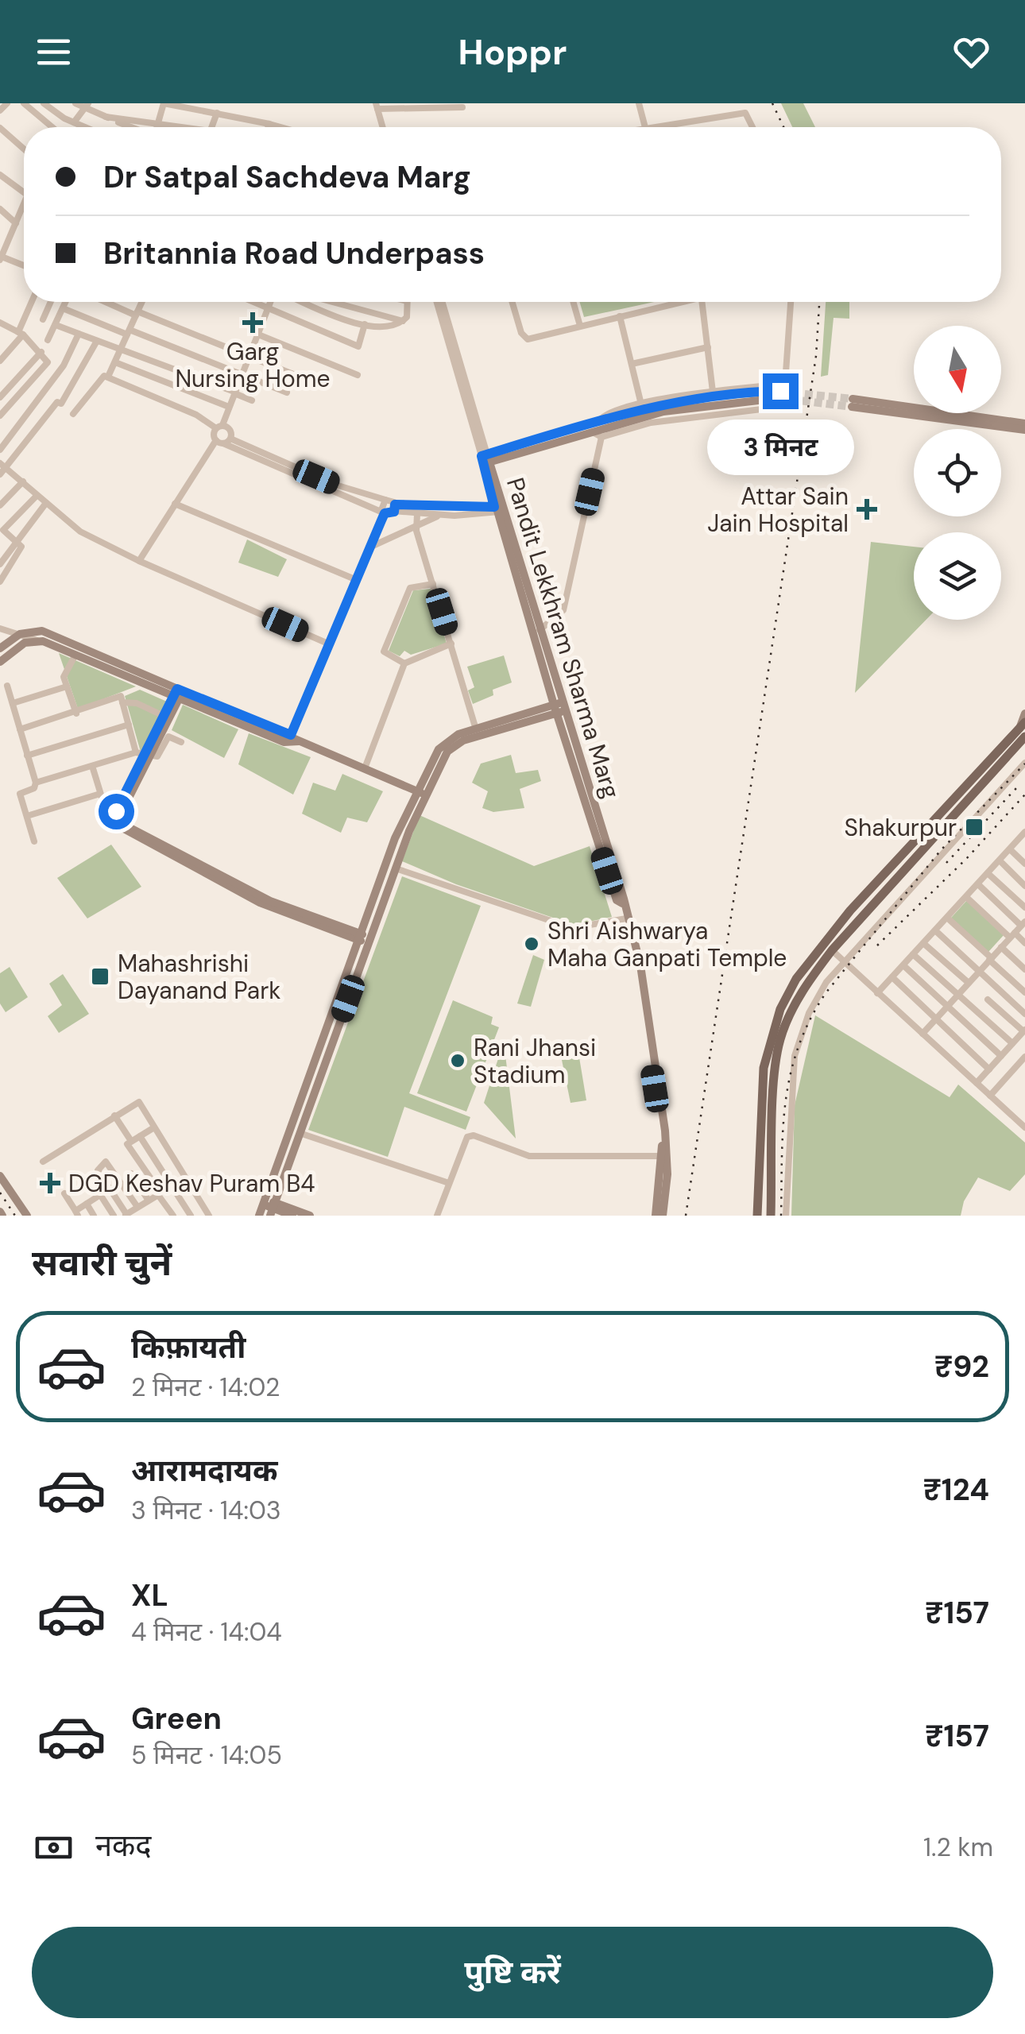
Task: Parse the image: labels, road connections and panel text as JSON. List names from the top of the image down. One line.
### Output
{"streets":{"main road":["Pandit Lekkhram Sharma Marg"]},"places":{"health":["Garg Nursing Home","Attar Sain Jain Hospital","DGD Keshav Puram B4"],"transit":["Shakurpur","Mahashrishi Dayanand Park"],"other":["Shri Aishwarya Maha Ganpati Temple","Rani Jhansi Stadium"]},"north":"bottom","page":{"header":"Hoppr","banner":["Dr Satpal Sachdeva Marg","Britannia Road Underpass"],"bubble":"3 मिनट","heading":"सवारी चुनें","list":[{"name":"किफ़ायती","note":"2 मिनट · 14:02","value":"₹92"},{"name":"आरामदायक","note":"3 मिनट · 14:03","value":"₹124"},{"name":"XL","note":"4 मिनट · 14:04","value":"₹157"},{"name":"Green","note":"5 मिनट · 14:05","value":"₹157"}],"pay":["नकद","1.2 km"],"buttons":"पुष्टि करें"}}
